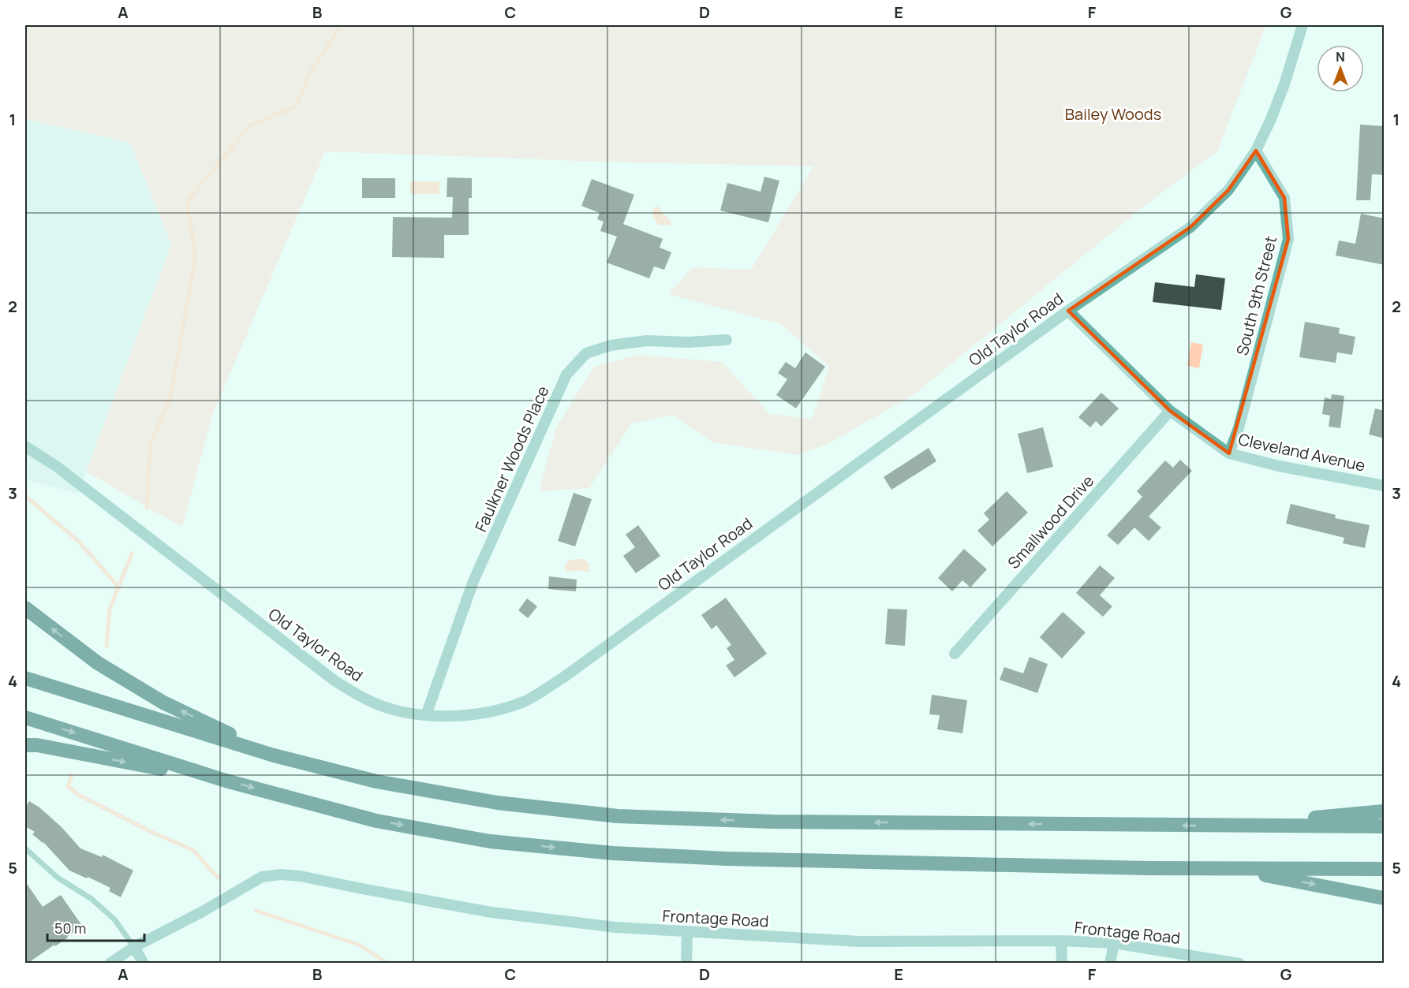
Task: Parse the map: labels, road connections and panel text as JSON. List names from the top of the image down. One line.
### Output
{"streets":{"street":["South 9th Street","Old Taylor Road","Cleveland Avenue","Faulkner Woods Place","Smallwood Drive","Frontage Road"]},"crossings":[["South 9th Street","Old Taylor Road"],["South 9th Street","Cleveland Avenue"],["Old Taylor Road","Cleveland Avenue"],["Old Taylor Road","Faulkner Woods Place"],["Cleveland Avenue","Smallwood Drive"]],"parks":["Bailey Woods"],"scale_bar":"50 m","north":"top","grid":{"columns":["A","B","C","D","E","F","G"],"rows":["1","2","3","4","5"]}}
